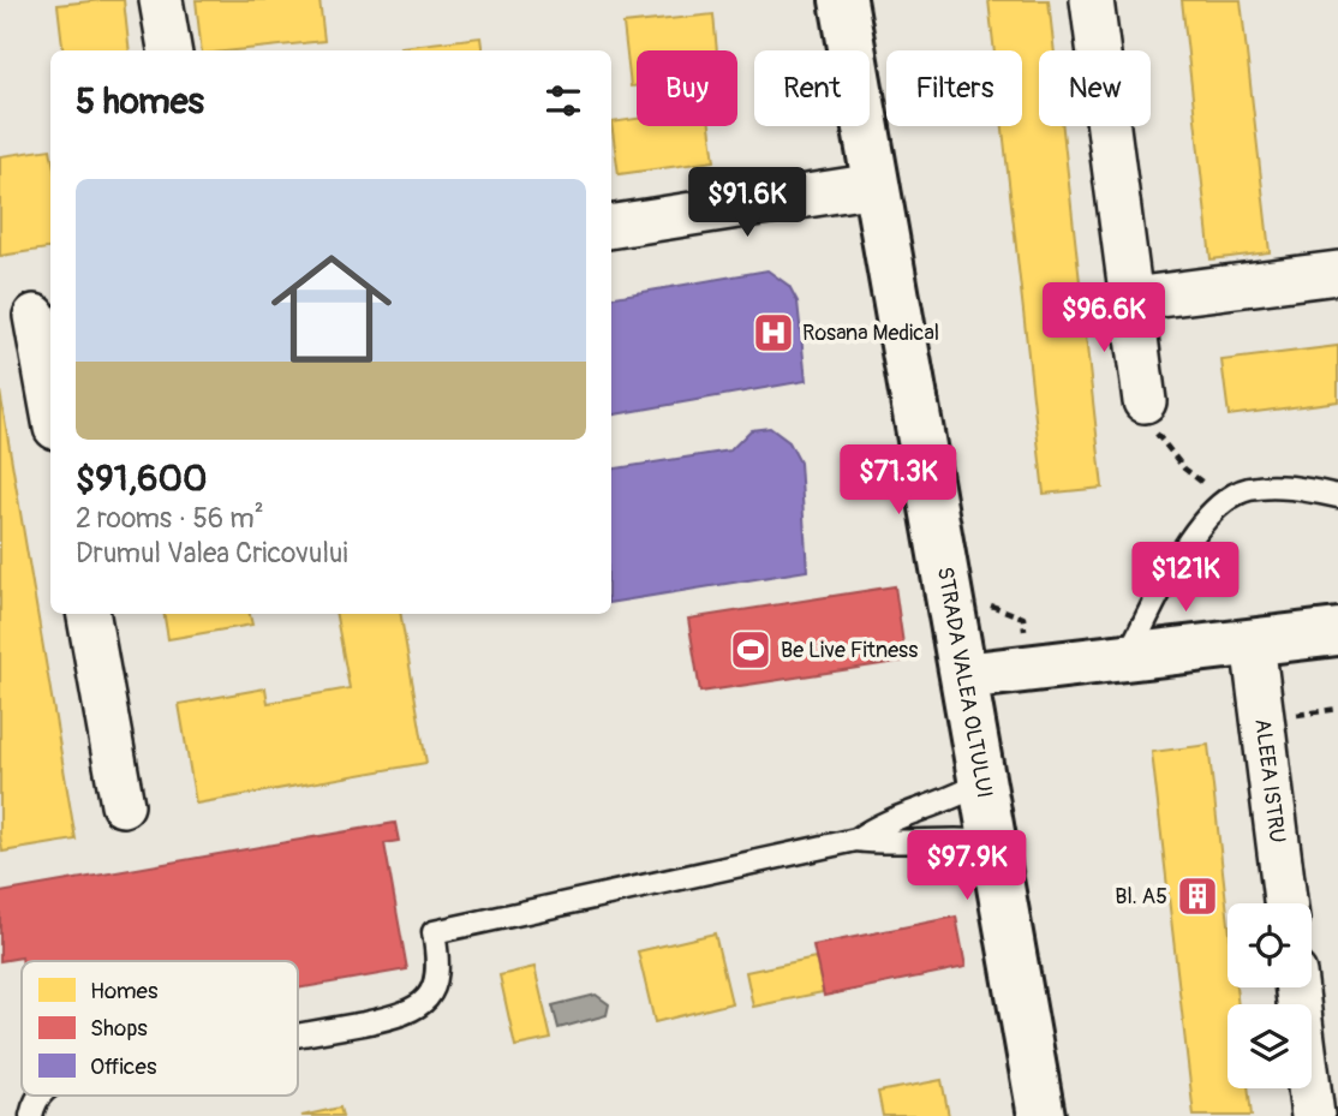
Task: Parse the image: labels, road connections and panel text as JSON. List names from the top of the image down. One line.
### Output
{"streets":{"main road":["STRADA VALEA OLTULUI"],"street":["ALEEA ISTRU"]},"places":{"hospital":["Rosana Medical"],"sports":["Be Live Fitness"],"building":["Bl. A5"]},"legend":["Homes","Shops","Offices"],"page":{"chip":["Buy","Rent","Filters","New"],"heading":"5 homes","list":[{"name":"$91,600","note":"2 rooms · 56 m² · Drumul Valea Cricovului"}],"price":["$91.6K","$96.6K","$71.3K","$121K","$97.9K"]}}
